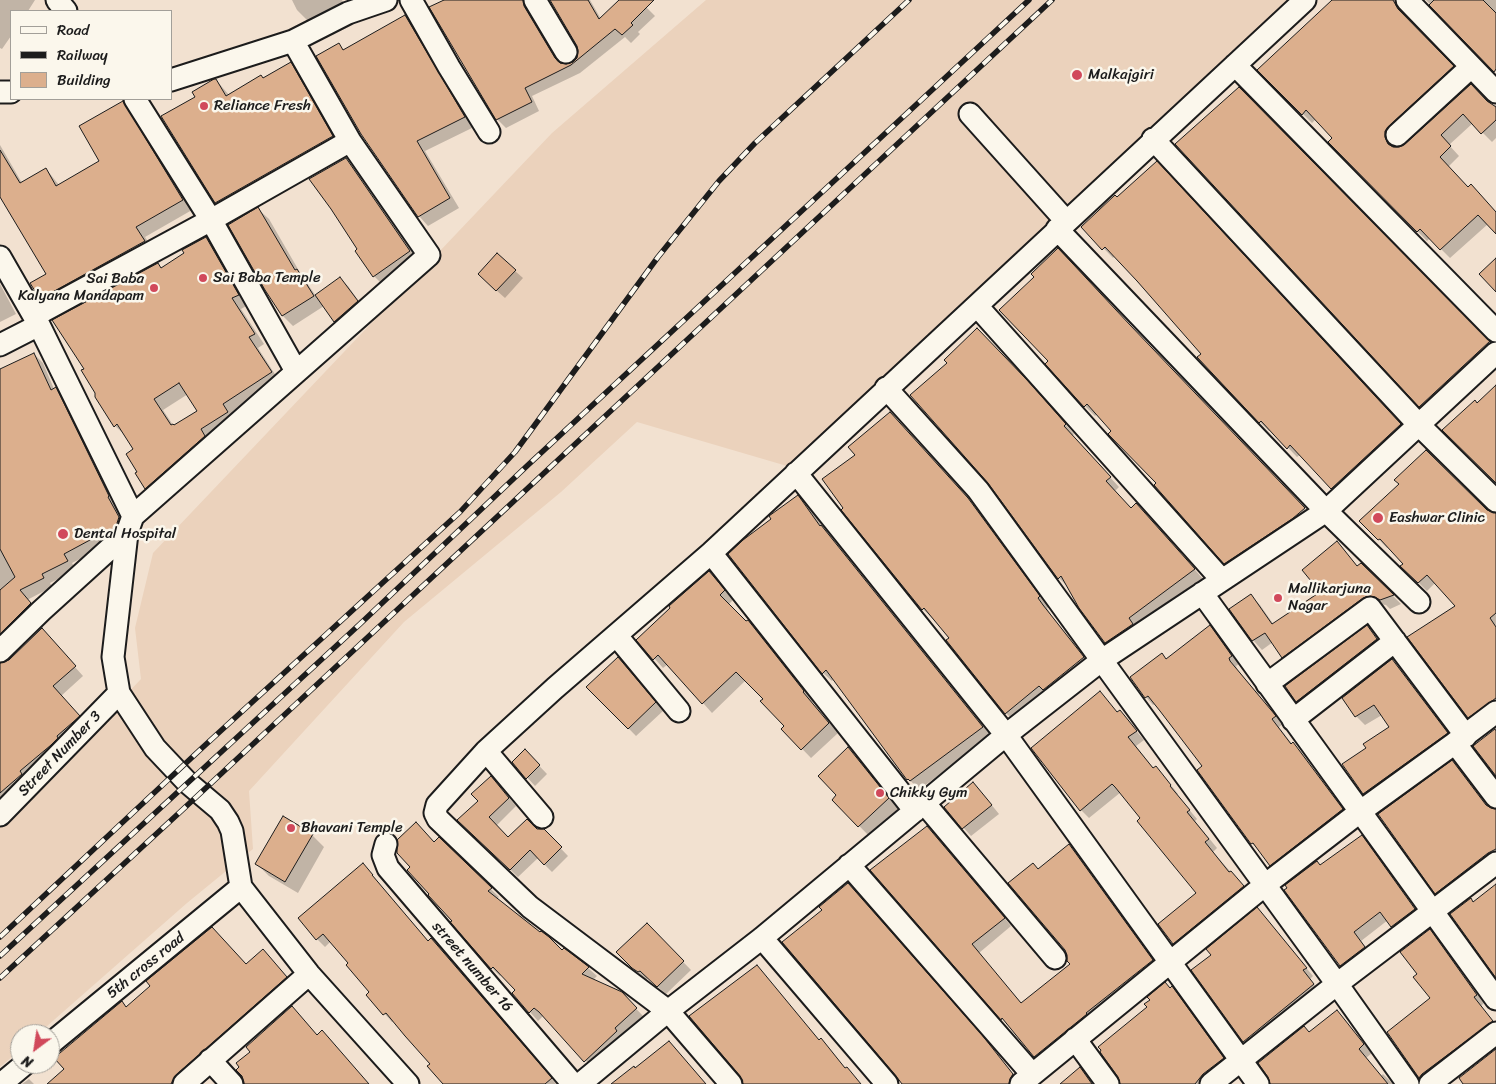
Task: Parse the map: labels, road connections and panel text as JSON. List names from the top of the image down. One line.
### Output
{"streets":{"street":["Street Number 3","5th cross road","street number 16"]},"places":["Malkajgiri","Reliance Fresh","Sai Baba Temple","Sai Baba Kalyana Mandapam","Eashwar Clinic","Dental Hospital","Mallikarjuna Nagar","Chikky Gym","Bhavani Temple"],"legend":["Road","Railway","Building"],"north":"bottom left"}
